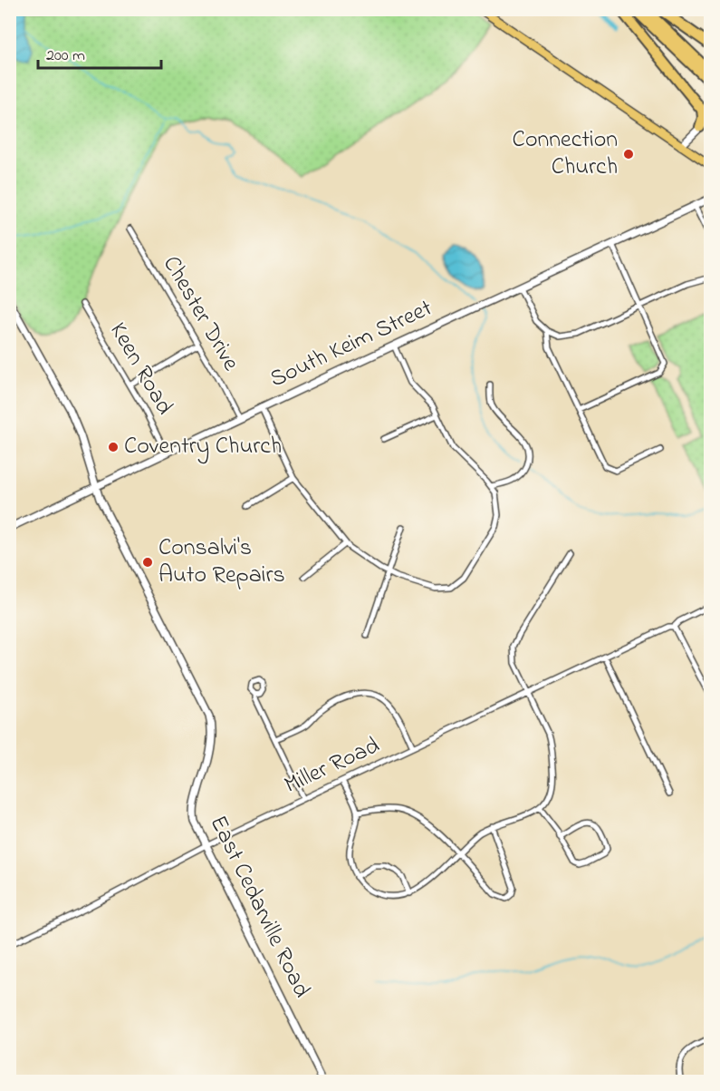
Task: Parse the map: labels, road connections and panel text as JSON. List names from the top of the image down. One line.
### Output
{"streets":{"street":["Chester Drive","South Keim Street","Keen Road","Miller Road","East Cedarville Road"]},"crossings":[["Chester Drive","South Keim Street"],["South Keim Street","Keen Road"],["South Keim Street","East Cedarville Road"],["Miller Road","East Cedarville Road"]],"places":["Connection Church","Coventry Church","Consalvi's Auto Repairs"],"scale_bar":"200 m"}
